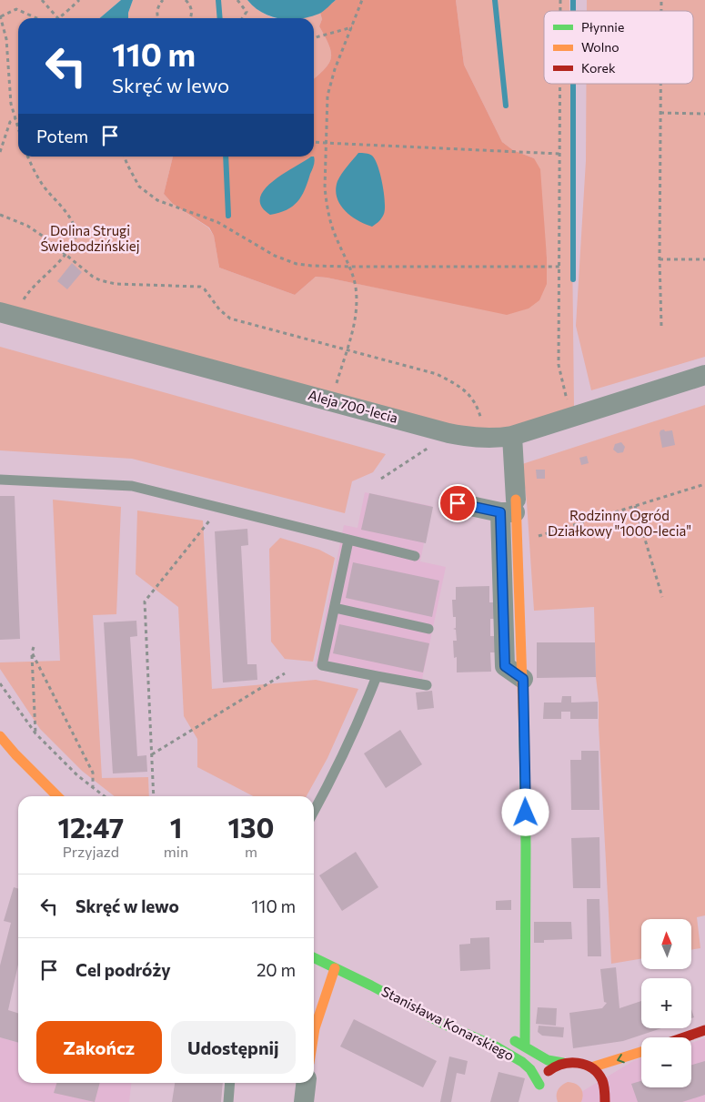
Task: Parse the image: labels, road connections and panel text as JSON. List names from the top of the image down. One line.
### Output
{"streets":{"street":["Aleja 700-lecia","Stanisława Konarskiego"]},"parks":["Dolina Strugi Świebodzińskiej","Rodzinny Ogród Działkowy \"1000-lecia\""],"legend":["Płynnie","Wolno","Korek"],"north":"top","page":{"turn":["110 m","Skręć w lewo"],"then":"Potem","eta":["12:47","Przyjazd","1","min","130","m"],"list":[{"name":"Skręć w lewo","value":"110 m"},{"name":"Cel podróży","value":"20 m"}],"map_buttons":["+","−"],"buttons":["Zakończ","Udostępnij"]}}
